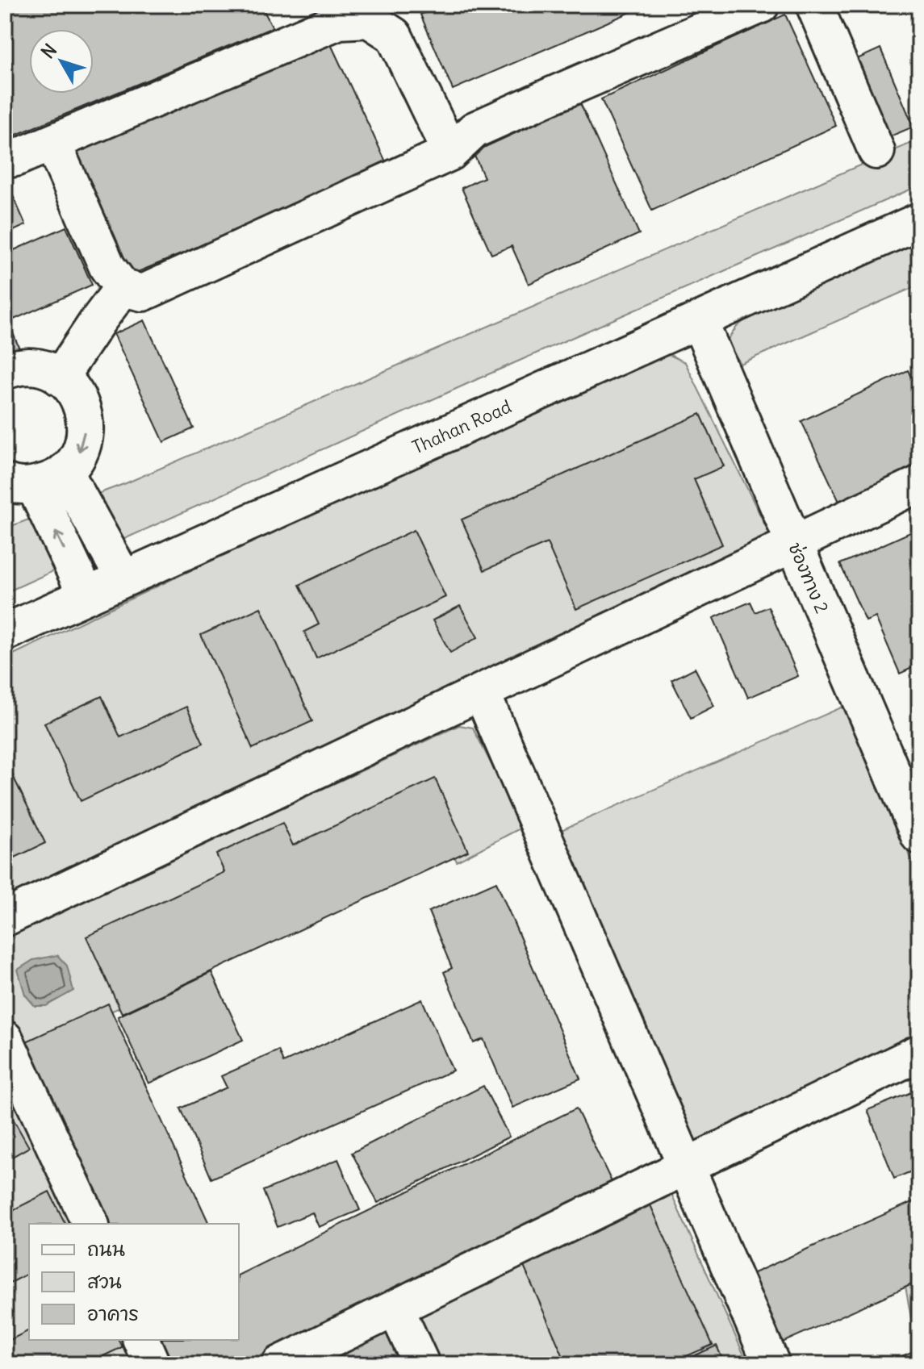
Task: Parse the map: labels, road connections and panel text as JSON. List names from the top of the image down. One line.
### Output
{"streets":{"main road":["Thahan Road","ช่องทาง 2"]},"crossings":[["Thahan Road","ช่องทาง 2"]],"legend":["ถนน","สวน","อาคาร"],"north":"top left"}
